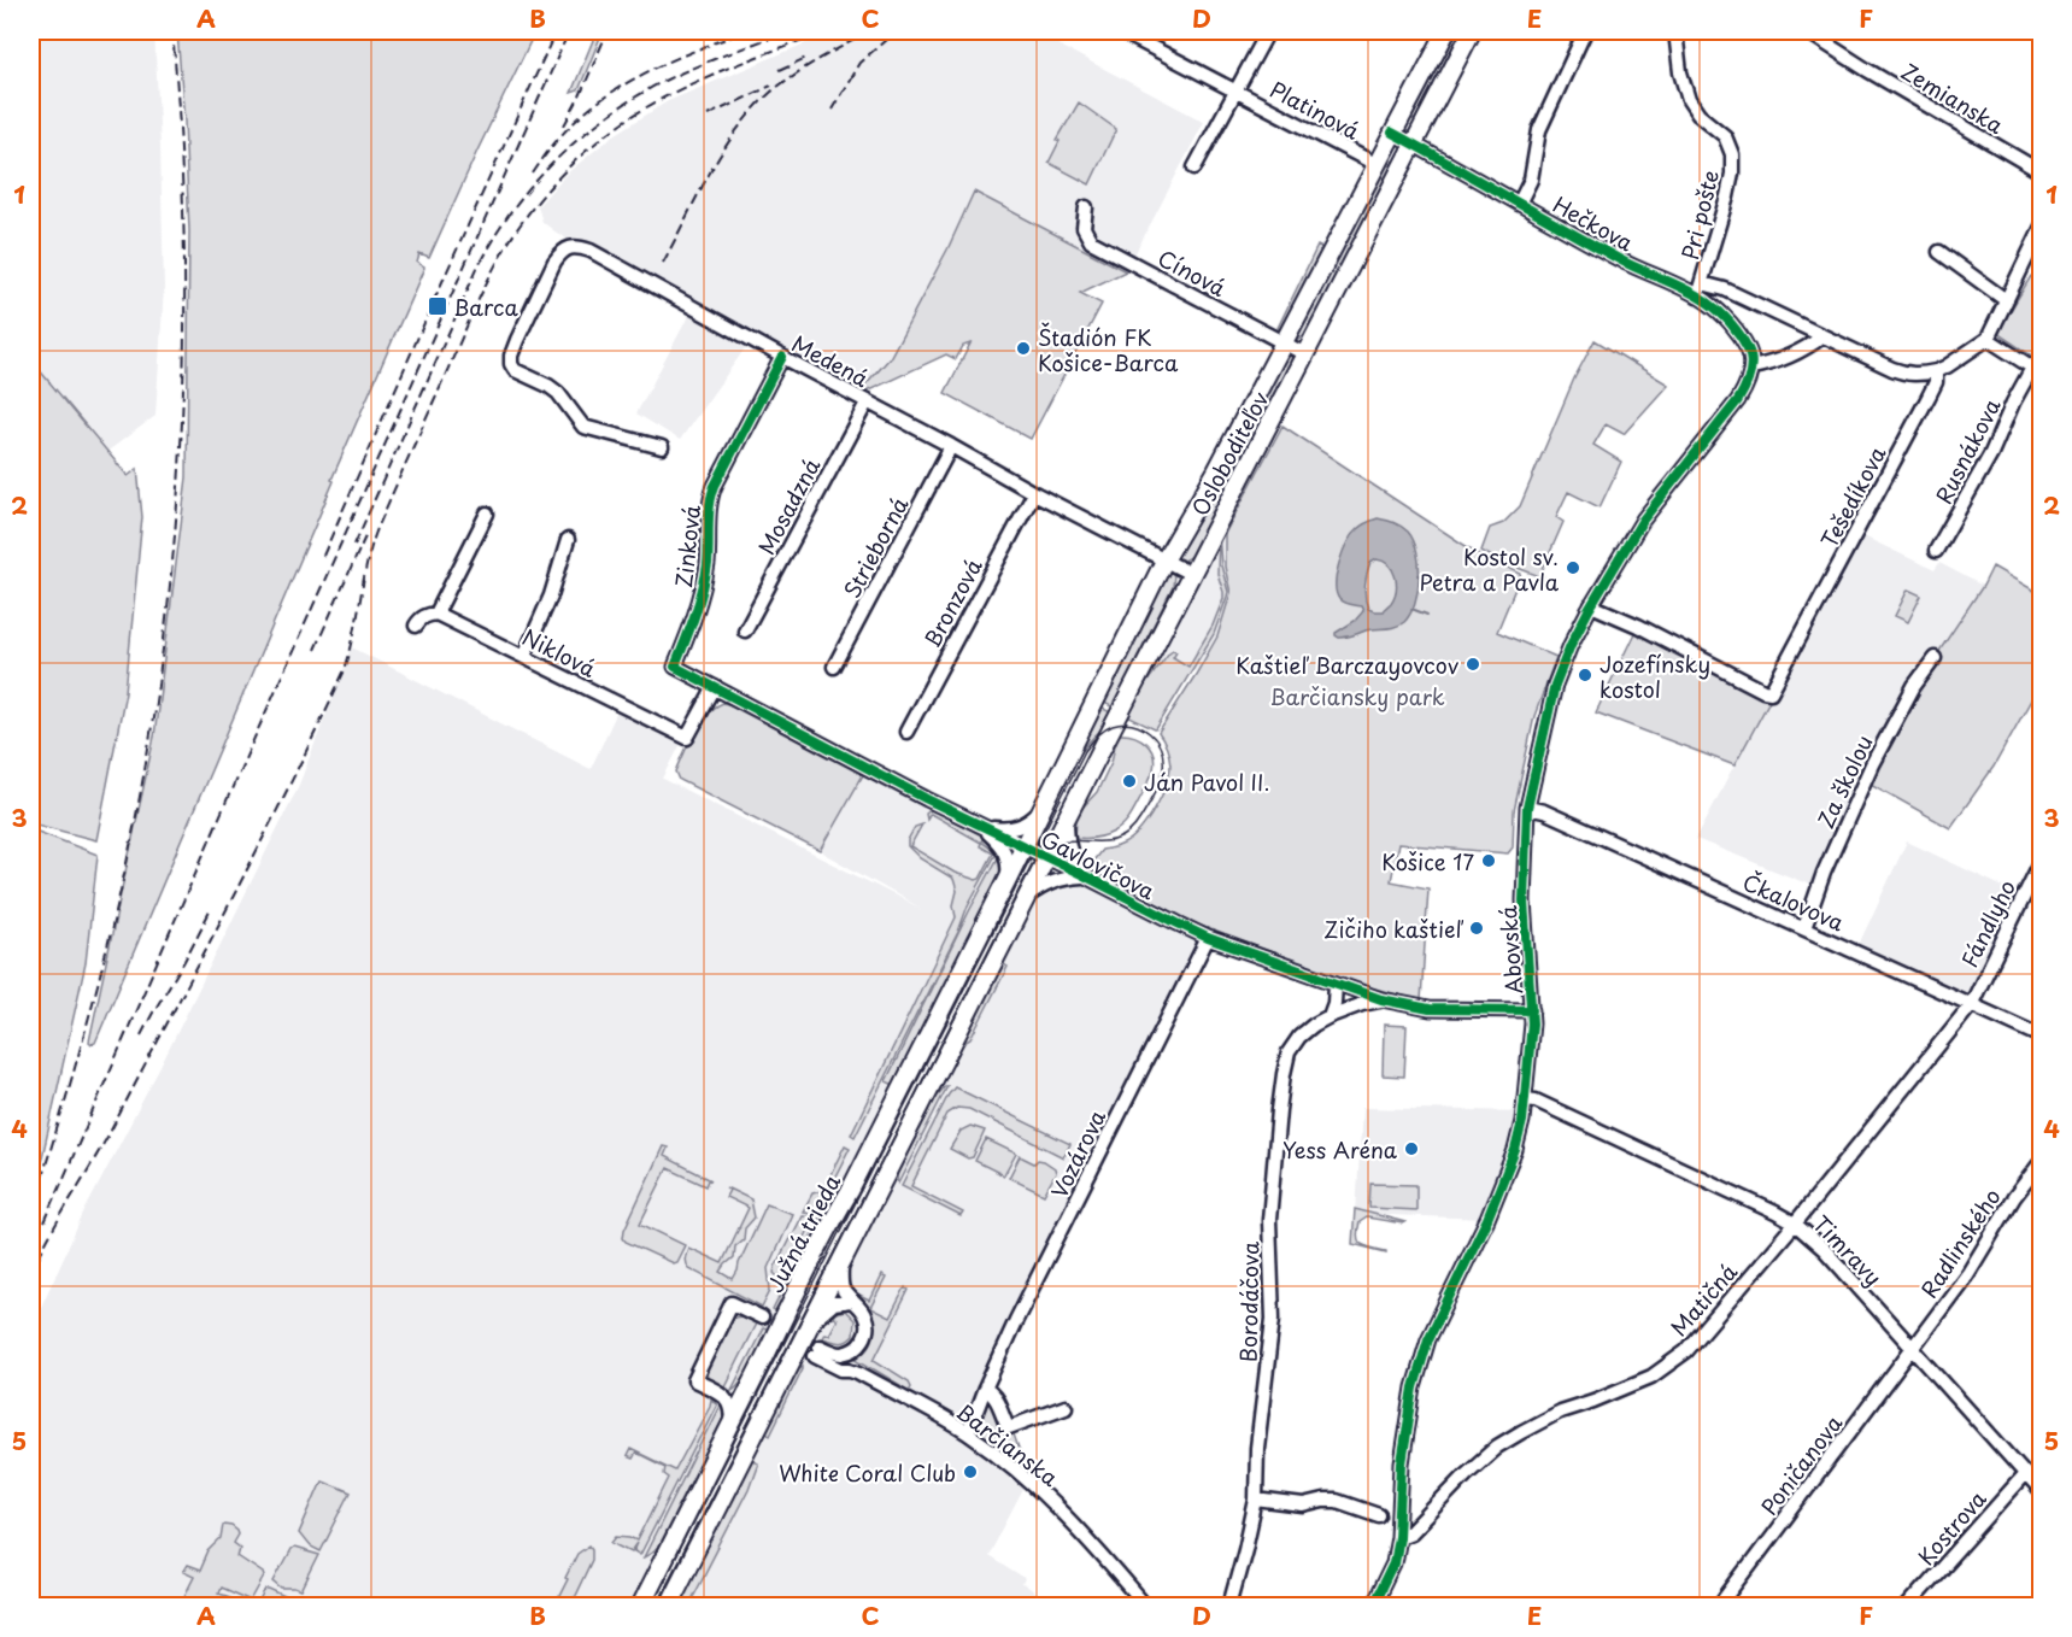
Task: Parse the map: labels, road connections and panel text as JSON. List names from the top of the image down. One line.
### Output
{"streets":{"main road":["Osloboditeľov","Južná trieda"],"street":["Zemianska","Platinová","Pri pošte","Hečkova","Cínová","Medená","Rusnákova","Tešedíkova","Mosadzná","Zinková","Strieborná","Bronzová","Niklová","Za školou","Gavlovičova","Čkalovova","Fándlyho","Abovská","Vozárova","Radlinského","Timravy","Matičná","Borodáčova","Barčianska","Poničanova","Kostrova"]},"crossings":[["Platinová","Osloboditeľov"],["Pri pošte","Hečkova"],["Hečkova","Osloboditeľov"],["Hečkova","Abovská"],["Cínová","Osloboditeľov"],["Medená","Osloboditeľov"],["Medená","Mosadzná"],["Medená","Zinková"],["Medená","Strieborná"],["Medená","Bronzová"],["Osloboditeľov","Gavlovičova"],["Osloboditeľov","Južná trieda"],["Tešedíkova","Abovská"],["Zinková","Gavlovičova"],["Niklová","Gavlovičova"],["Za školou","Čkalovova"],["Gavlovičova","Abovská"],["Gavlovičova","Vozárova"],["Gavlovičova","Borodáčova"],["Čkalovova","Fándlyho"],["Čkalovova","Abovská"],["Čkalovova","Matičná"],["Fándlyho","Matičná"],["Abovská","Timravy"],["Abovská","Matičná"],["Vozárova","Barčianska"],["Radlinského","Timravy"],["Radlinského","Poničanova"],["Timravy","Matičná"],["Timravy","Poničanova"],["Timravy","Kostrova"]],"parks":["Barčiansky park"],"places":{"transit":["Barca"],"other":["Štadión FK Košice-Barca","Kostol sv. Petra a Pavla","Kaštieľ Barczayovcov","Jozefínsky kostol","Ján Pavol II.","Košice 17","Zičiho kaštieľ","Yess Aréna","White Coral Club"]},"grid":{"columns":["A","B","C","D","E","F"],"rows":["1","2","3","4","5"]}}
